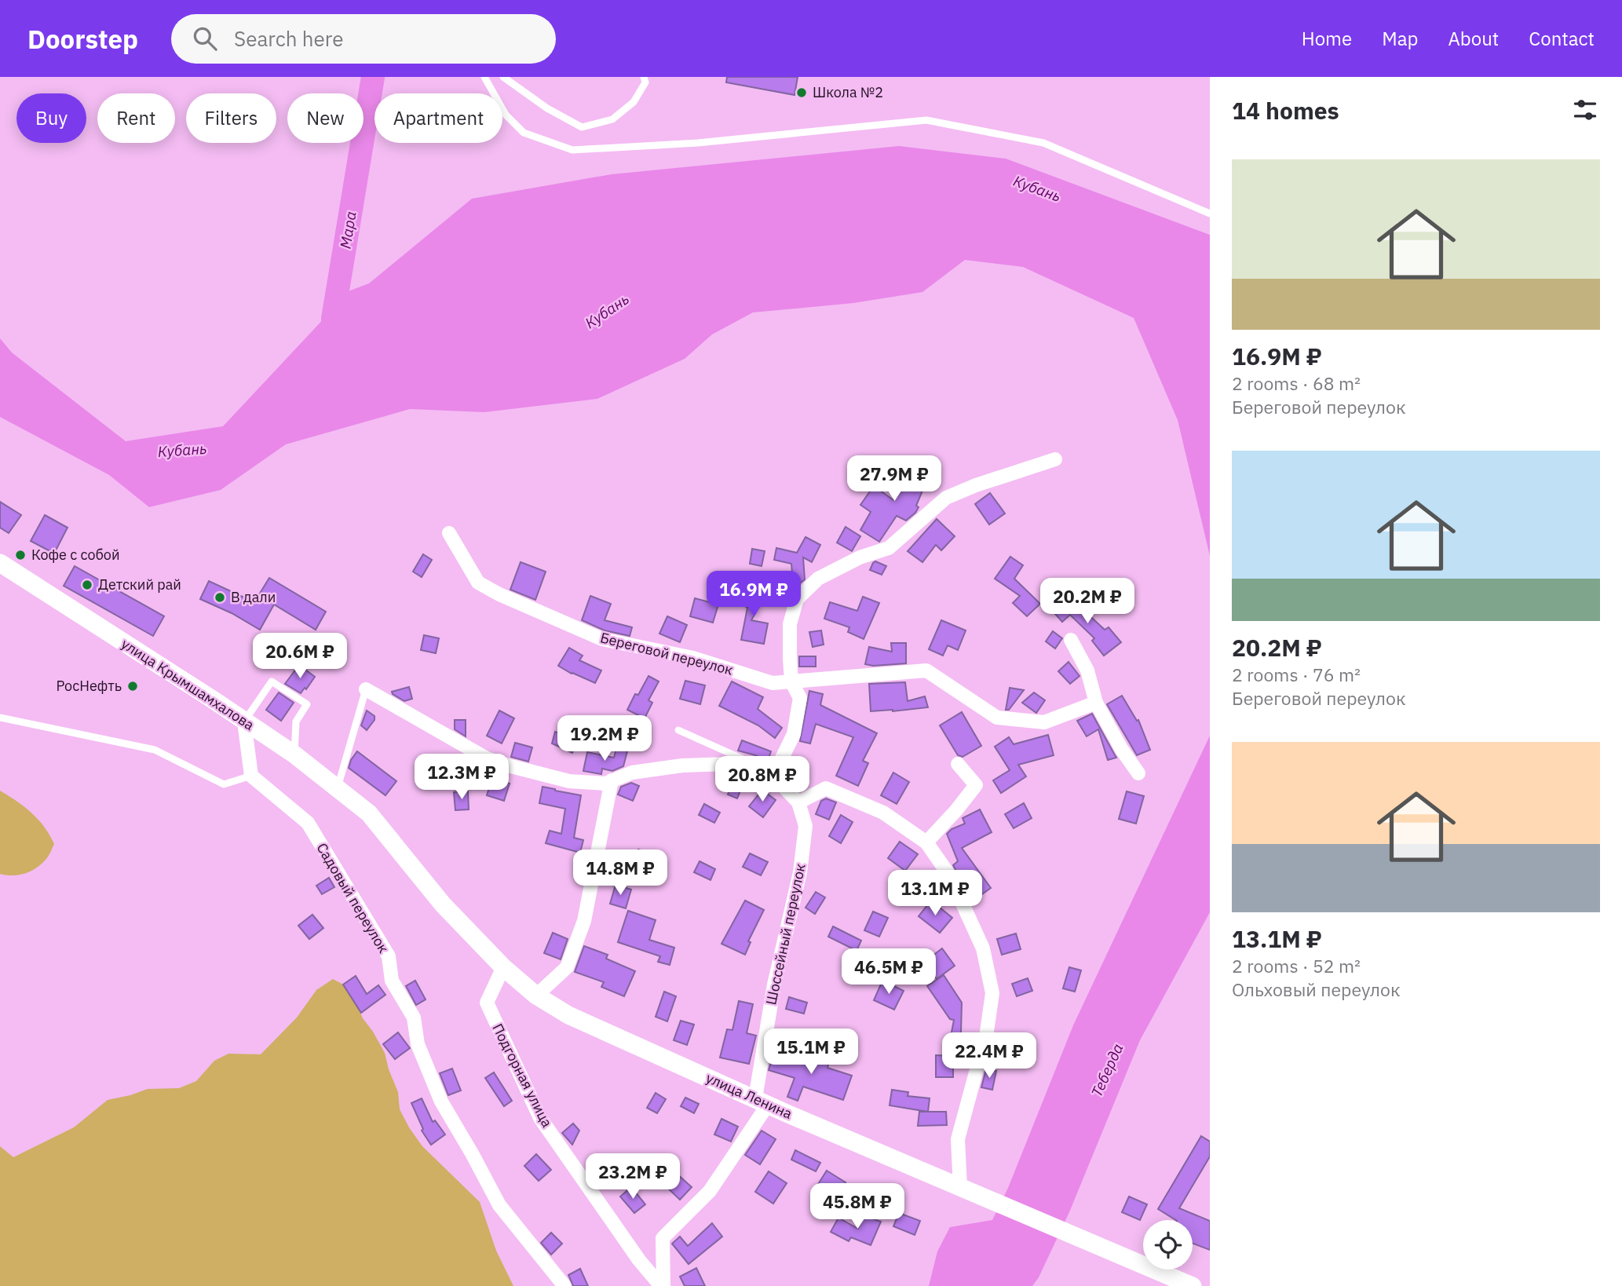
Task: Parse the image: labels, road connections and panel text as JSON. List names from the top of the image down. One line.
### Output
{"streets":{"main road":["улица Крымшамхалова","улица Ленина"],"street":["Береговой переулок","Садовый переулок","Шоссейный переулок","Подгорная улица"]},"crossings":[["улица Крымшамхалова","улица Ленина"],["Шоссейный переулок","Подгорная улица"],["Шоссейный переулок","улица Ленина"],["Подгорная улица","улица Ленина"]],"water":["Кубань","Мара","Теберда"],"places":["Школа №2","Кофе с собой","Детский рай","В дали","РосНефть"],"page":{"header":"Doorstep","search":"Search here","nav":["Home","Map","About","Contact"],"heading":"14 homes","chip":["Buy","Rent","Filters","New","Apartment"],"list":[{"name":"16.9M ₽","note":"2 rooms · 68 m² · Береговой переулок"},{"name":"20.2M ₽","note":"2 rooms · 76 m² · Береговой переулок"},{"name":"13.1M ₽","note":"2 rooms · 52 m² · Ольховый переулок"}],"price":["27.9M ₽","16.9M ₽","20.2M ₽","20.6M ₽","19.2M ₽","12.3M ₽","20.8M ₽","14.8M ₽","13.1M ₽","46.5M ₽","15.1M ₽","22.4M ₽","23.2M ₽","45.8M ₽"]}}
